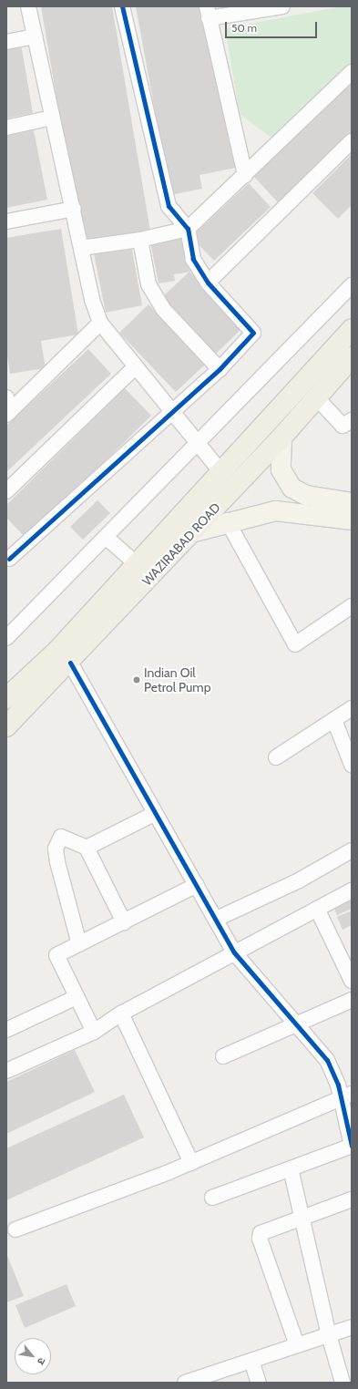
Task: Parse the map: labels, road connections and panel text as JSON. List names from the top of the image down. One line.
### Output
{"streets":{"highway":["WAZIRABAD ROAD"]},"places":["Indian Oil Petrol Pump"],"scale_bar":"50 m","north":"bottom right"}
